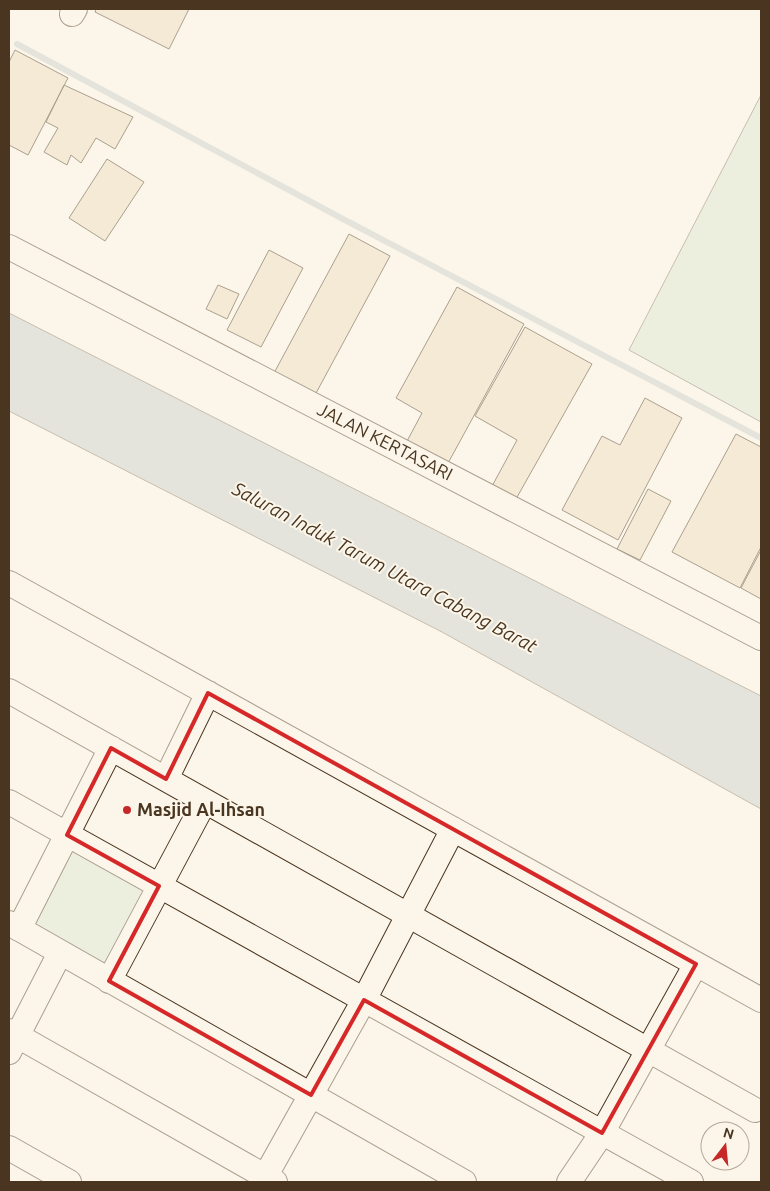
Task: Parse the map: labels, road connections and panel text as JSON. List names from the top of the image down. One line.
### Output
{"streets":{"street":["JALAN KERTASARI"]},"water":["Saluran Induk Tarum Utara Cabang Barat"],"places":["Masjid Al-Ihsan"],"north":"top"}
